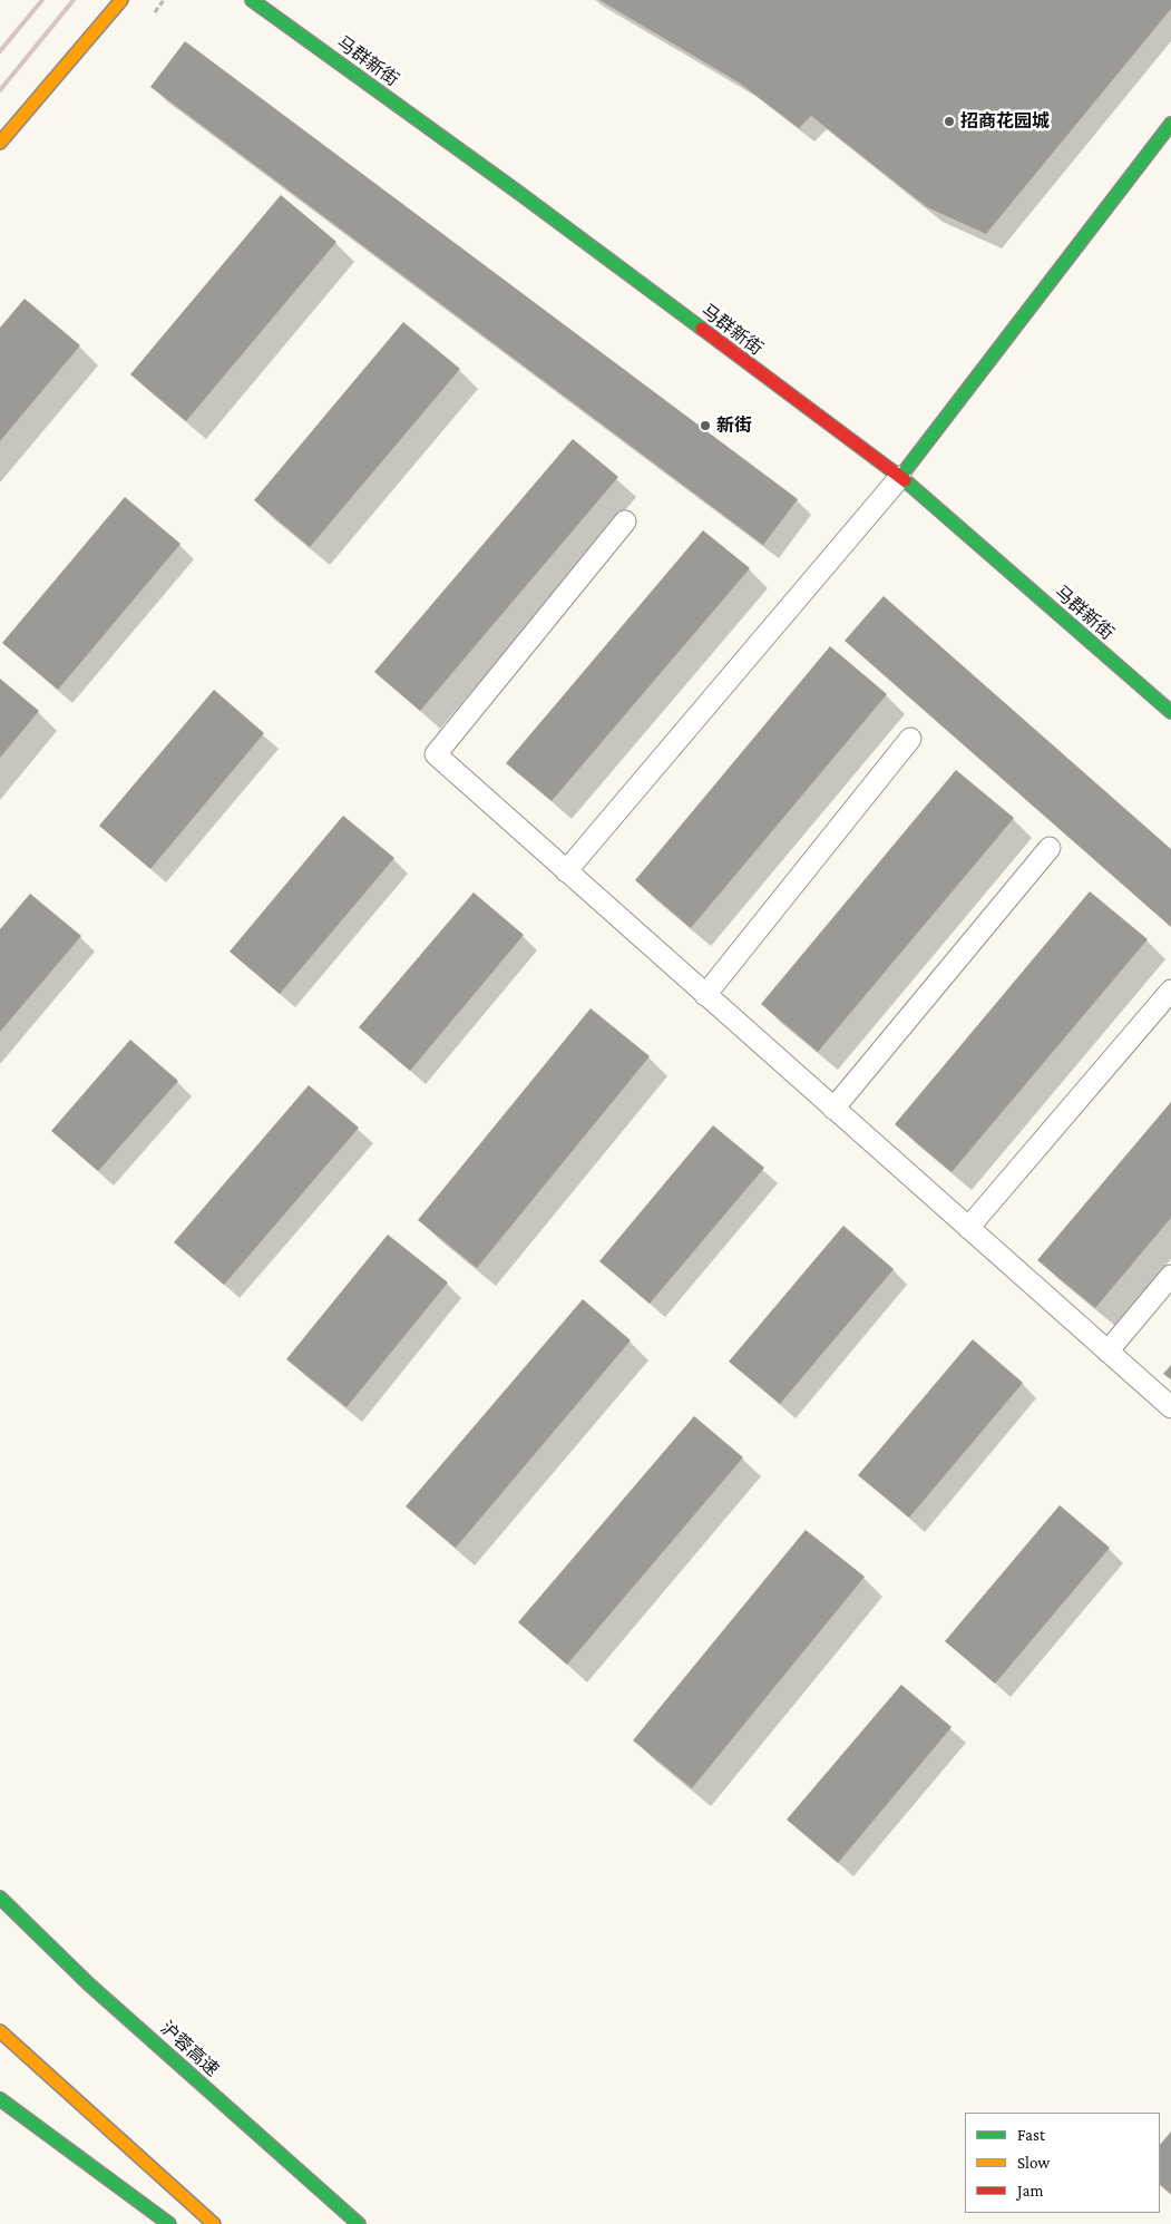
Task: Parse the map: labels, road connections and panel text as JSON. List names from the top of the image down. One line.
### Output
{"streets":{"main road":["马群新街","沪蓉高速"]},"places":["招商花园城","新街"],"legend":["Fast","Slow","Jam"]}
